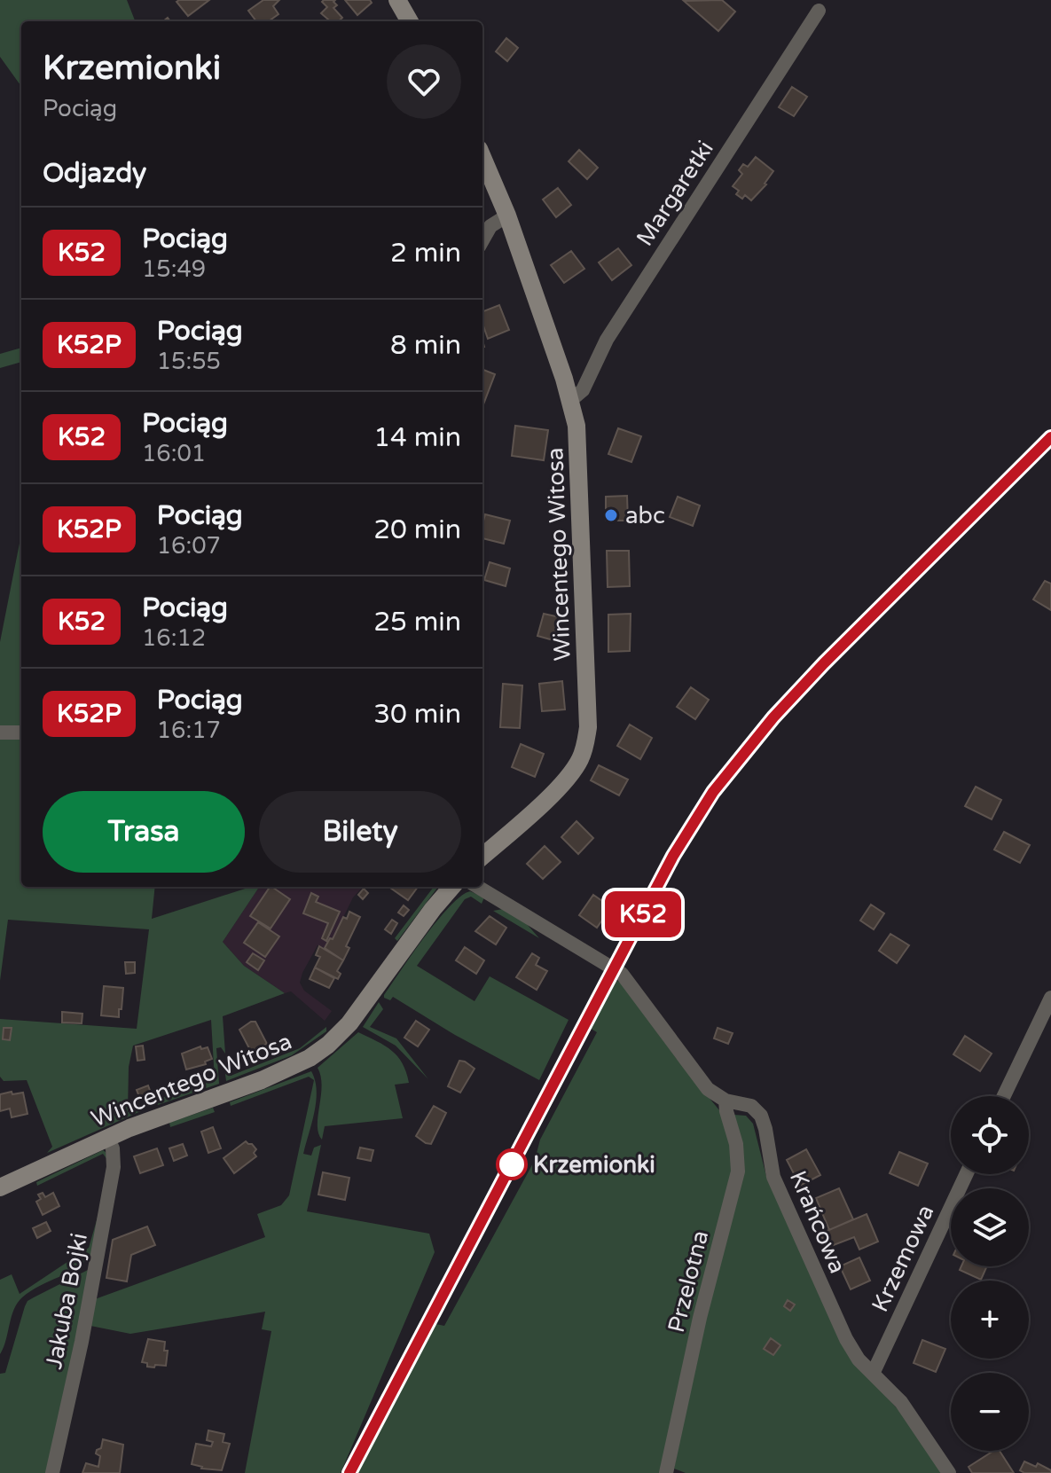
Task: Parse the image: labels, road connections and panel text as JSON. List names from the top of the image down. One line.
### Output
{"streets":{"street":["Margaretki","Wincentego Witosa","Krańcowa","Krzemowa","Przelotna","Jakuba Bojki"]},"crossings":[["Margaretki","Wincentego Witosa"],["Wincentego Witosa","Jakuba Bojki"],["Krańcowa","Krzemowa"],["Krańcowa","Przelotna"]],"places":["abc","Krzemionki"],"page":{"on_map":"K52","heading":[["Krzemionki","Pociąg"],"Odjazdy"],"list":[{"mark":"K52","name":"Pociąg","note":"15:49","value":"2 min"},{"mark":"K52P","name":"Pociąg","note":"15:55","value":"8 min"},{"mark":"K52","name":"Pociąg","note":"16:01","value":"14 min"},{"mark":"K52P","name":"Pociąg","note":"16:07","value":"20 min"},{"mark":"K52","name":"Pociąg","note":"16:12","value":"25 min"},{"mark":"K52P","name":"Pociąg","note":"16:17","value":"30 min"}],"buttons":["Trasa","Bilety"],"map_buttons":["+","−"]}}
